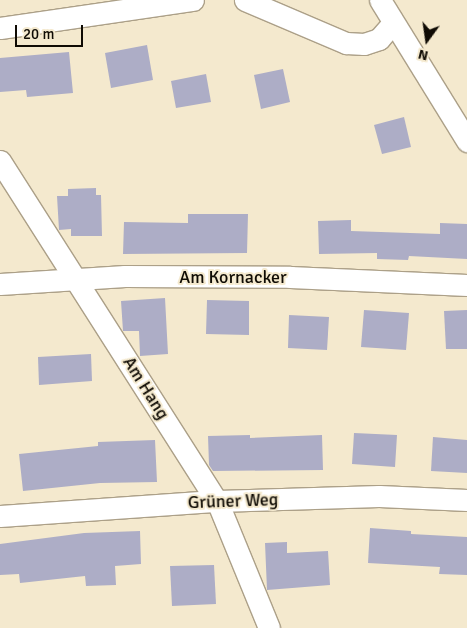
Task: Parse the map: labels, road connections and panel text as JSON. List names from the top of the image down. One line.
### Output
{"streets":{"street":["Am Kornacker","Am Hang","Grüner Weg"]},"crossings":[["Am Kornacker","Am Hang"],["Am Hang","Grüner Weg"]],"scale_bar":"20 m","north":"bottom"}
